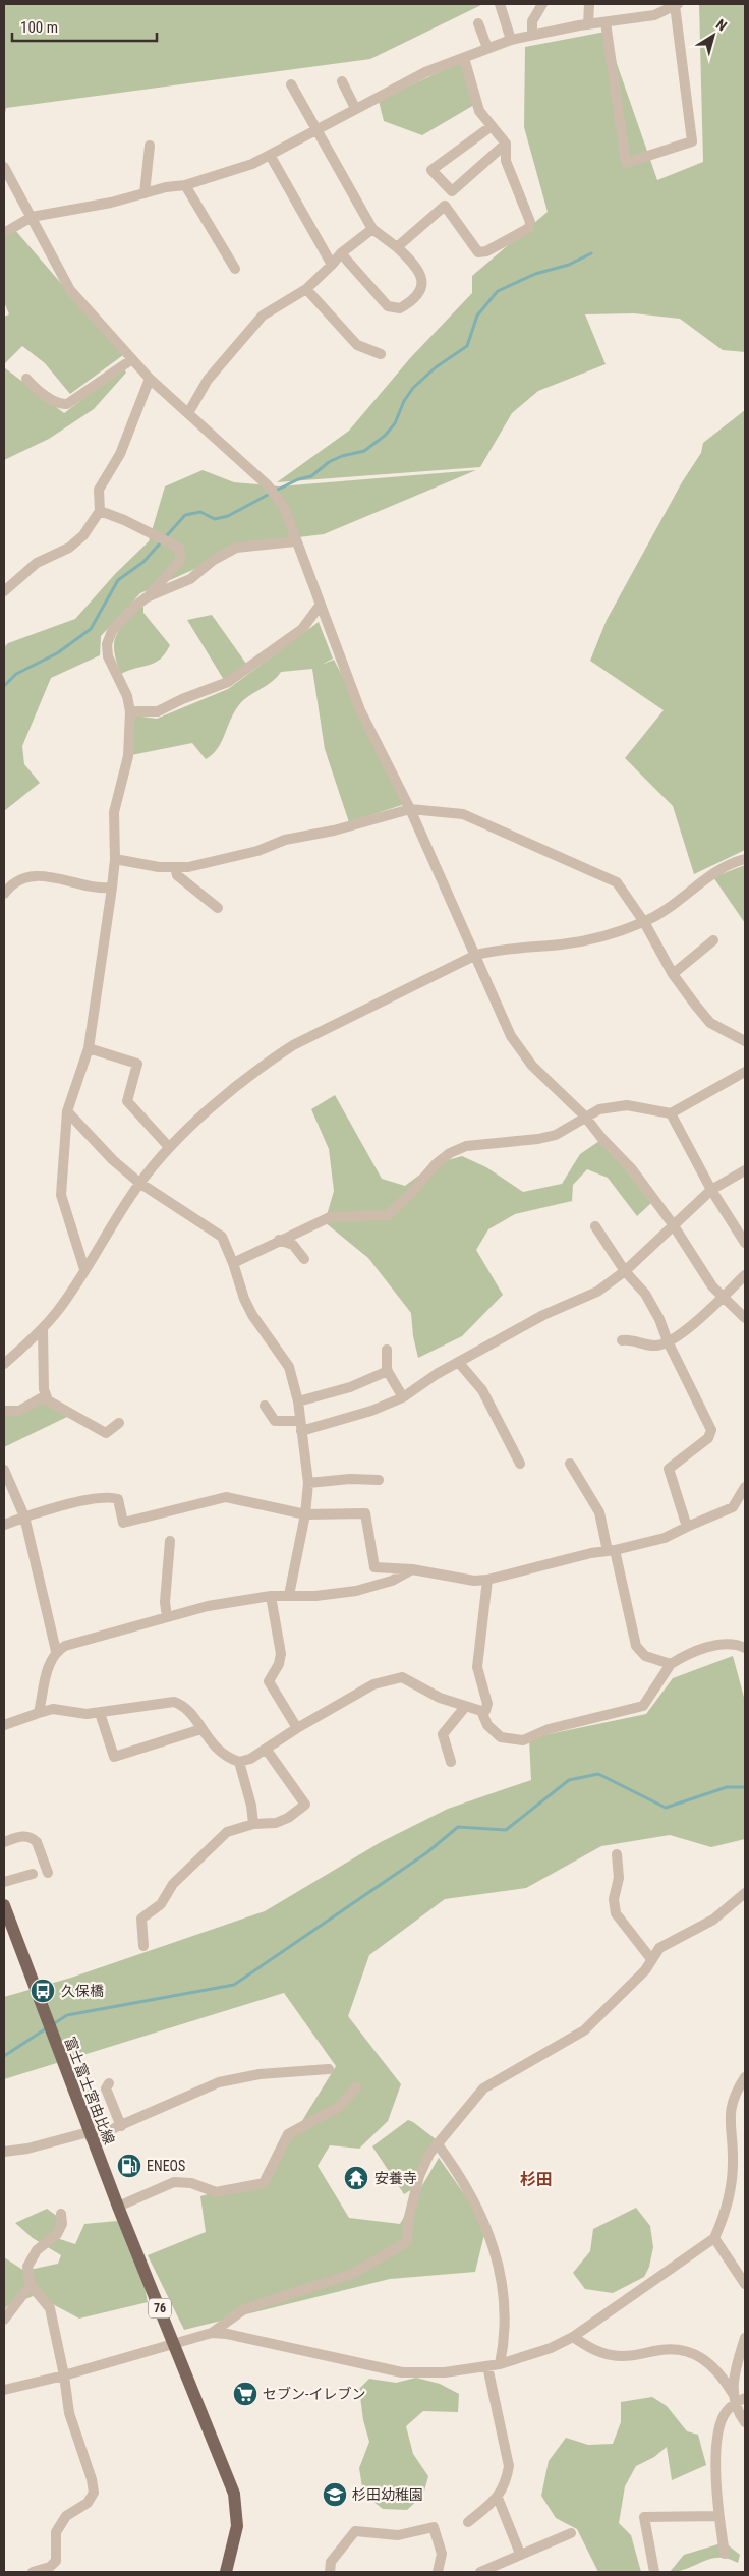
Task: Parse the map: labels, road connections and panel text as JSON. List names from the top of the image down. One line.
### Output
{"streets":{"main road":["富士富士宮由比線","76"]},"districts":["杉田"],"places":{"bus stop":["久保橋"],"fuel station":["ENEOS"],"temple":["安養寺"],"supermarket":["セブン-イレブン"],"school or university":["杉田幼稚園"]},"scale_bar":"100 m","north":"top right"}
